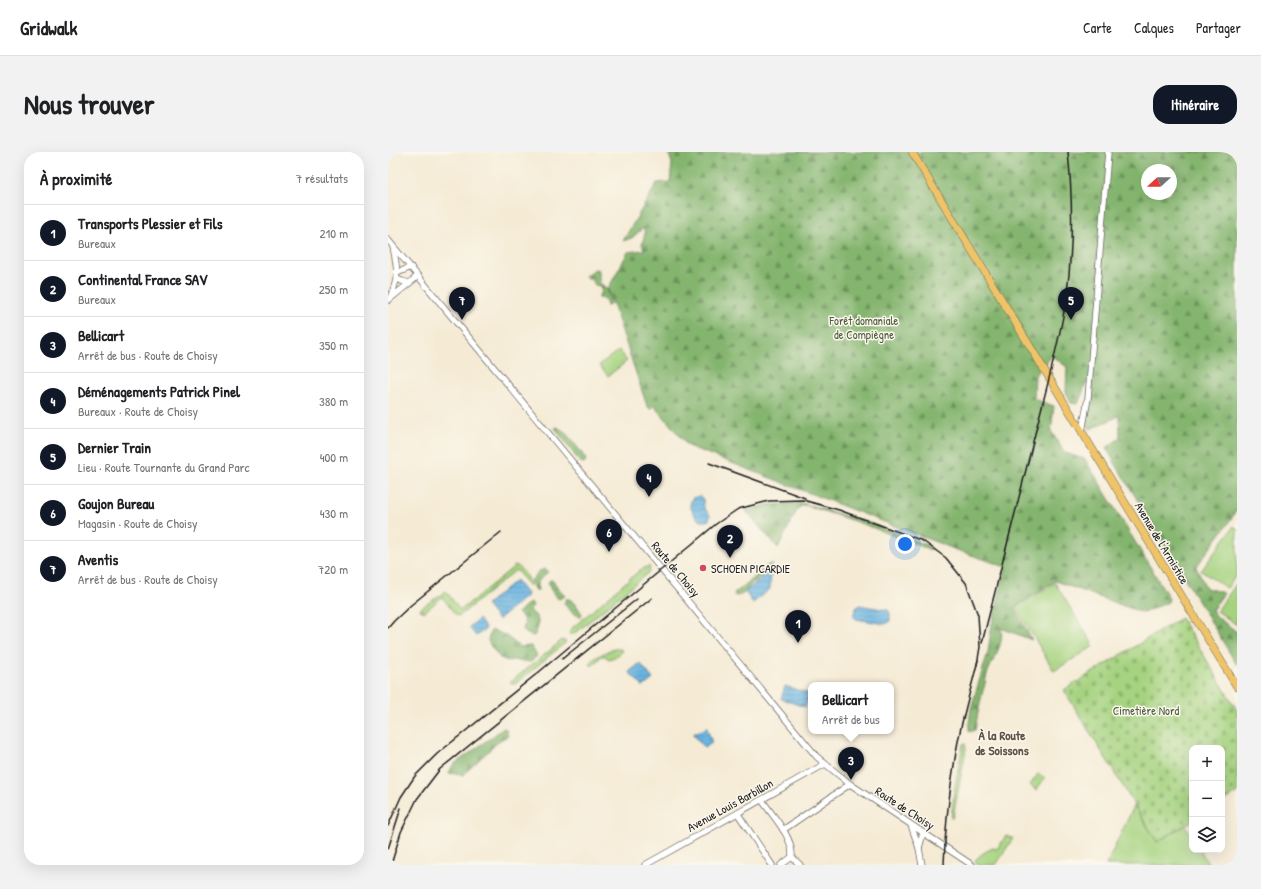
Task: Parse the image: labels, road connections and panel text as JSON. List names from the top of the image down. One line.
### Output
{"streets":{"main road":["Avenue de l'Armistice"],"street":["Route de Choisy","Avenue Louis Barbillon"]},"crossings":[["Route de Choisy","Avenue Louis Barbillon"]],"districts":["À la Route de Soissons"],"parks":["Forêt domaniale de Compiègne","Cimetière Nord"],"places":["SCHOEN PICARDIE"],"north":"left","page":{"header":"Gridwalk","nav":["Carte","Calques","Partager"],"title":"Nous trouver","buttons":"Itinéraire","heading":["À proximité","7 résultats"],"list":[{"mark":"1","name":"Transports Plessier et Fils","note":"Bureaux","value":"210 m"},{"mark":"2","name":"Continental France SAV","note":"Bureaux","value":"250 m"},{"mark":"3","name":"Bellicart","note":"Arrêt de bus · Route de Choisy","value":"350 m"},{"mark":"4","name":"Déménagements Patrick Pinel","note":"Bureaux · Route de Choisy","value":"380 m"},{"mark":"5","name":"Dernier Train","note":"Lieu · Route Tournante du Grand Parc","value":"400 m"},{"mark":"6","name":"Goujon Bureau","note":"Magasin · Route de Choisy","value":"430 m"},{"mark":"7","name":"Aventis","note":"Arrêt de bus · Route de Choisy","value":"720 m"}],"pins":["5","7","4","6","2","1","3"],"popup":["Bellicart","Arrêt de bus"],"map_buttons":["+","−"]}}
